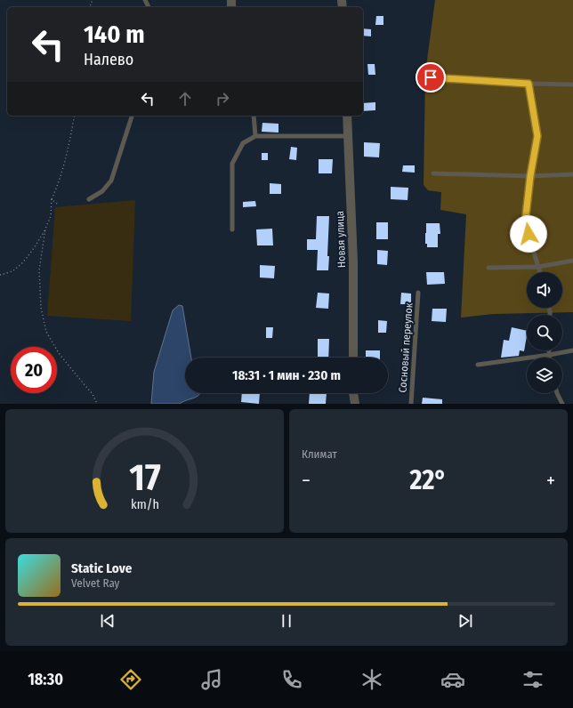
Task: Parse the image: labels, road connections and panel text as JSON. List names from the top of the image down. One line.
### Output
{"streets":{"street":["Новая улица"],"lane":["Сосновый переулок"]},"page":{"turn":["140 m","Налево"],"limit":"20","trip":"18:31 · 1 мин · 230 m","tile":"Климат","heat":["−","22°","+"],"song":["Static Love","Velvet Ray"],"tabs":"18:30","gauge":["17","km/h"]}}
